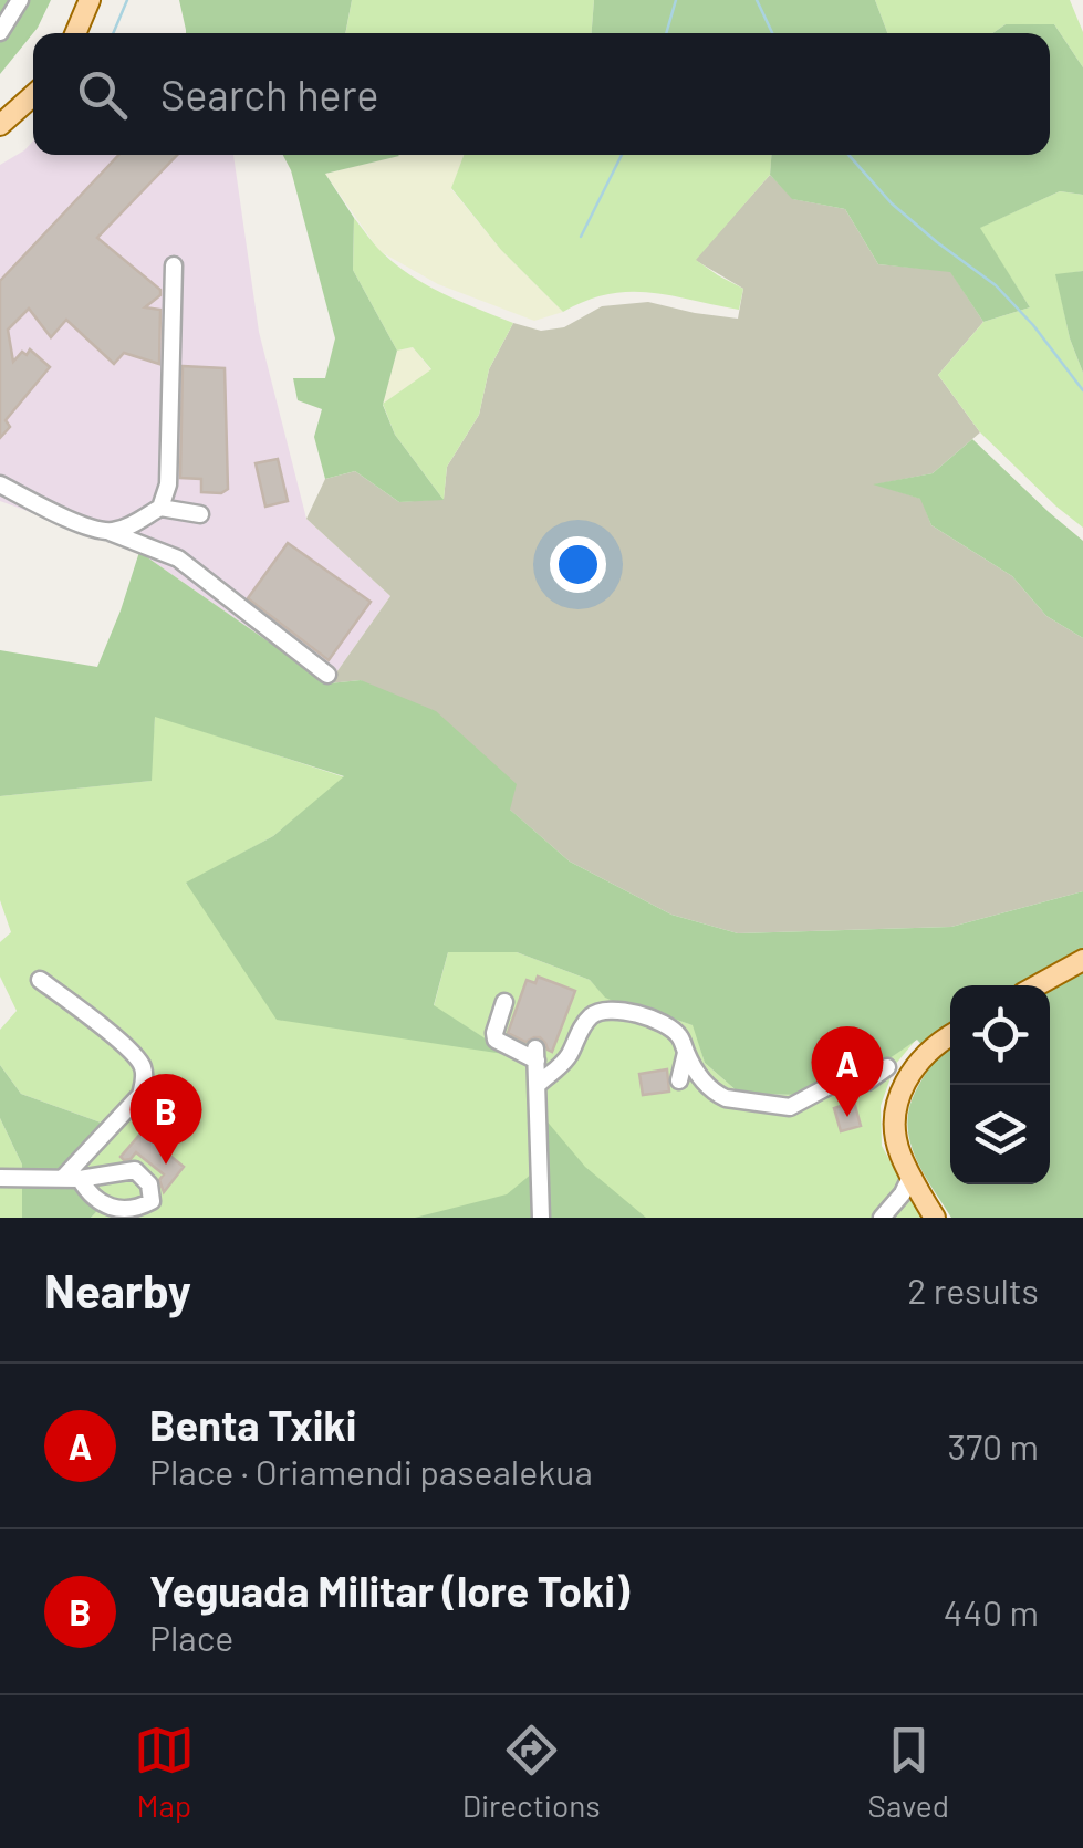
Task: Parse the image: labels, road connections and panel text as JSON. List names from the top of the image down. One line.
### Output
{"page":{"search":"Search here","pins":["A","B"],"heading":["Nearby","2 results"],"list":[{"mark":"A","name":"Benta Txiki","note":"Place · Oriamendi pasealekua","value":"370 m"},{"mark":"B","name":"Yeguada Militar (lore Toki)","note":"Place","value":"440 m"}],"nav":["Map","Directions","Saved"]}}
